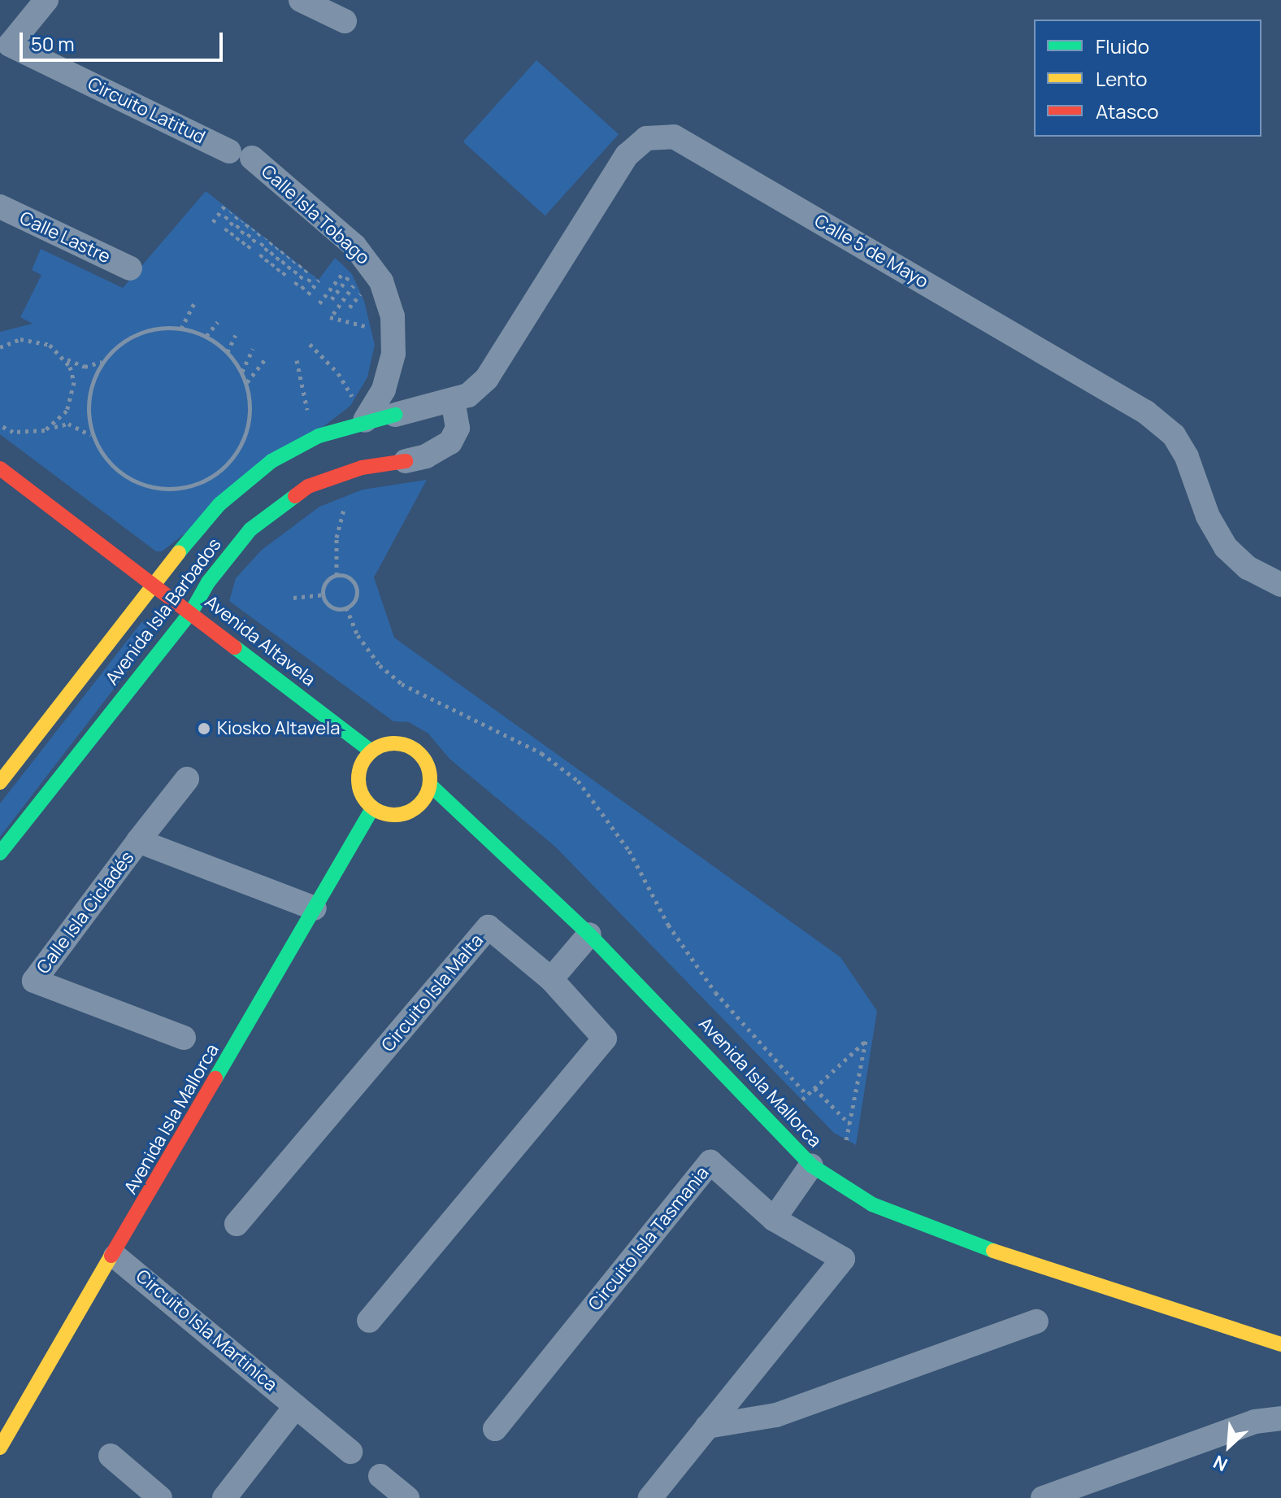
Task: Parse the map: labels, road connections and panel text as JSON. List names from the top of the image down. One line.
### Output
{"streets":{"street":["Circuito Latitud","Calle Isla Tobago","Calle Lastre","Calle 5 de Mayo","Avenida Isla Barbados","Avenida Altavela","Calle Isla Cicladés","Circuito Isla Malta","Avenida Isla Mallorca","Circuito Isla Tasmania","Circuito Isla Martinica"]},"crossings":[["Circuito Latitud","Calle Isla Tobago"],["Calle Isla Tobago","Avenida Isla Barbados"],["Avenida Isla Barbados","Avenida Altavela"],["Avenida Altavela","Avenida Isla Mallorca"],["Calle Isla Cicladés","Avenida Isla Mallorca"],["Avenida Isla Mallorca","Circuito Isla Martinica"]],"places":["Kiosko Altavela"],"legend":["Fluido","Lento","Atasco"],"scale_bar":"50 m","north":"bottom left"}
